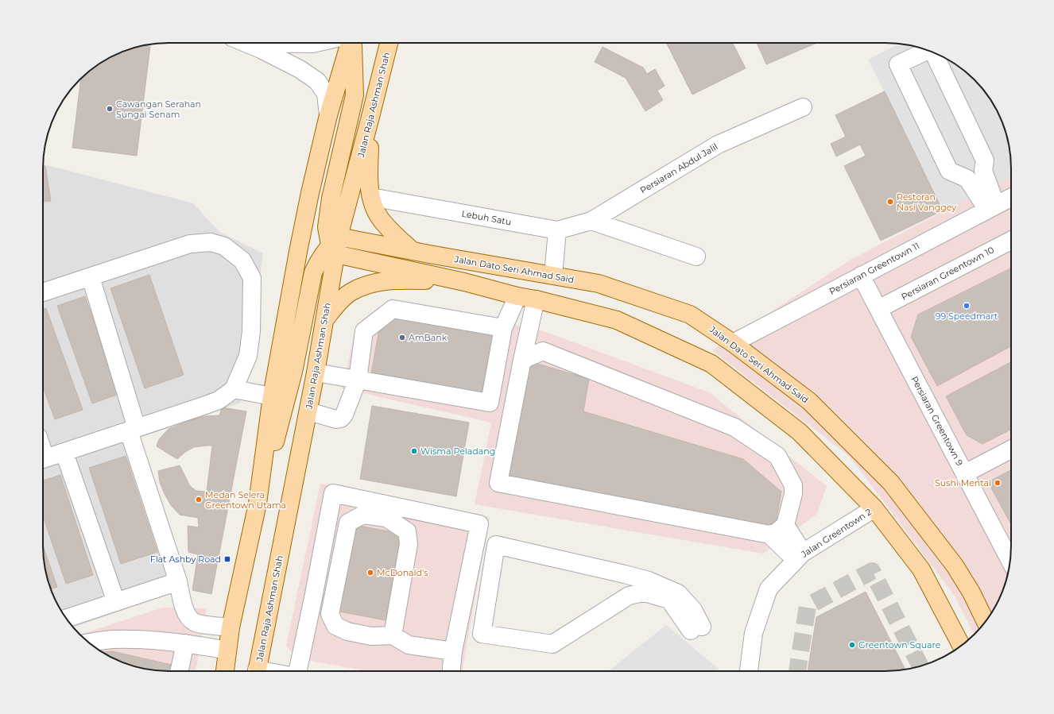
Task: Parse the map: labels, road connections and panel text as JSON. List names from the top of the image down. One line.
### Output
{"streets":{"main road":["Jalan Raja Ashman Shah","Jalan Dato Seri Ahmad Said"],"street":["Persiaran Abdul Jalil","Lebuh Satu","Persiaran Greentown 11","Persiaran Greentown 10","Persiaran Greentown 9","Jalan Greentown 2"]},"crossings":[["Jalan Raja Ashman Shah","Jalan Dato Seri Ahmad Said"],["Persiaran Abdul Jalil","Lebuh Satu"],["Persiaran Greentown 11","Jalan Dato Seri Ahmad Said"],["Persiaran Greentown 11","Persiaran Greentown 9"],["Persiaran Greentown 10","Persiaran Greentown 9"]],"places":{"other":["Cawangan Serahan Sungai Senam","Restoran Nasi Vanggey","99 Speedmart","AmBank","Wisma Peladang","Sushi Mentai","Medan Selera Greentown Utama","McDonald's","Greentown Square"],"transit":["Flat Ashby Road"]}}
